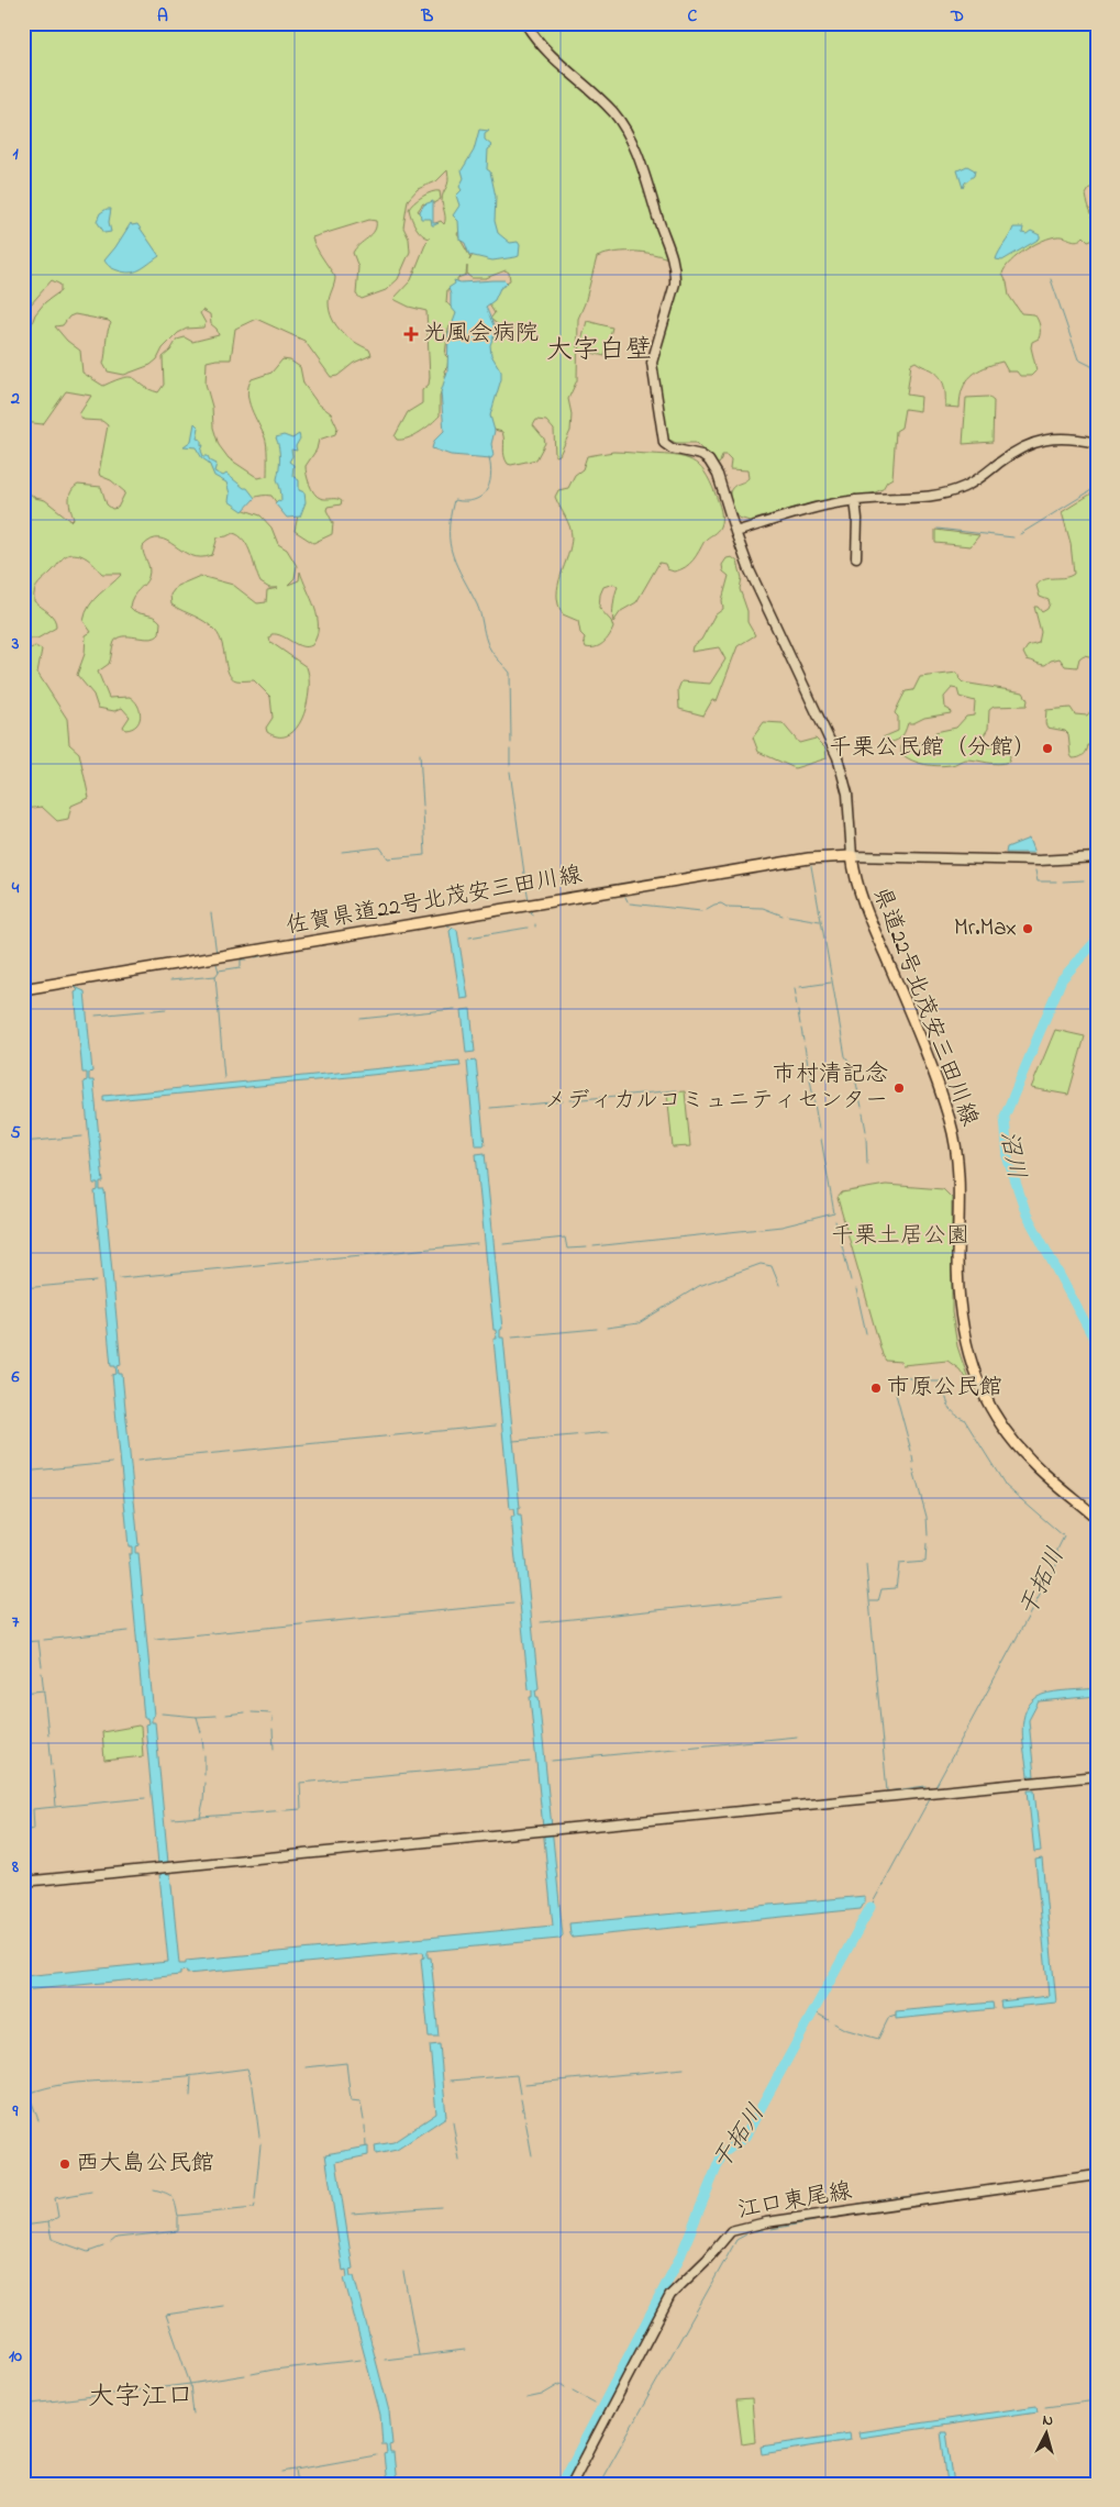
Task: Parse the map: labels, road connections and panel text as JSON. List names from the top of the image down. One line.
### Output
{"streets":{"main road":["佐賀県道22号北茂安三田川線","県道22号北茂安三田川線"],"street":["江口東尾線"]},"crossings":[["佐賀県道22号北茂安三田川線","県道22号北茂安三田川線"]],"districts":["大字白壁","大字江口"],"water":["沼川","干拓川"],"parks":["千栗土居公園"],"places":{"health":["光風会病院"],"other":["千栗公民館（分館）","Mr.Max","市村清記念 メディカルコミュニティセンター","市原公民館","西大島公民館"]},"north":"top","grid":{"columns":["A","B","C","D"],"rows":["1","2","3","4","5","6","7","8","9","10"]}}
